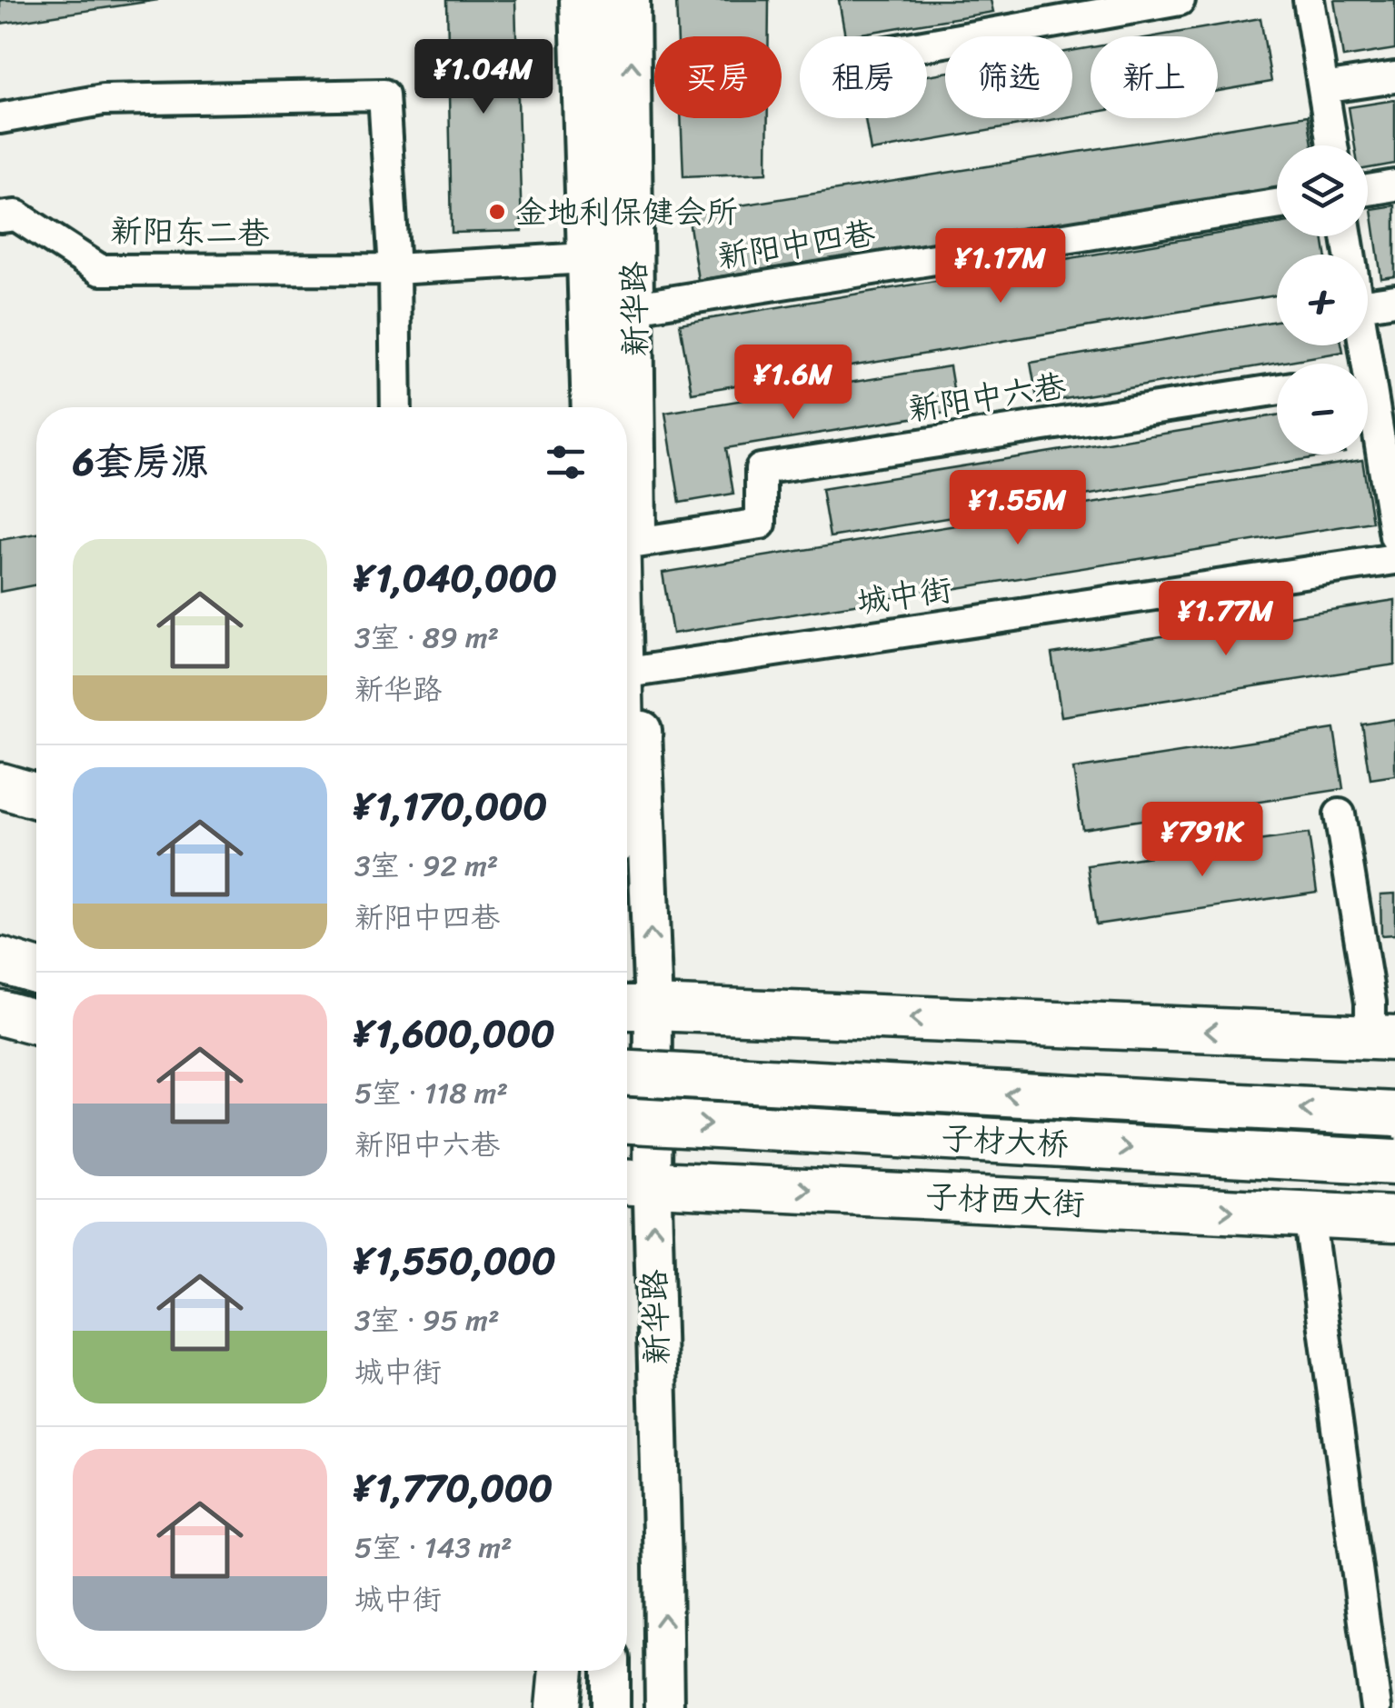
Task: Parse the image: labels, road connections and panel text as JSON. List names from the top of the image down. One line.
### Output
{"streets":{"main road":["子材大桥","子材西大街"],"street":["新阳东二巷","新阳中四巷","新华路","新阳中六巷","城中街"]},"crossings":[["新阳东二巷","新华路"],["新阳中四巷","新华路"],["新华路","新阳中六巷"],["新华路","城中街"],["新华路","子材西大街"]],"places":["金地利保健会所"],"page":{"chip":["买房","租房","筛选","新上"],"price":["¥1.04M","¥1.17M","¥1.6M","¥1.55M","¥1.77M","¥791K"],"map_buttons":["+","−"],"heading":"6套房源","list":[{"name":"¥1,040,000","note":"3室 · 89 m² · 新华路"},{"name":"¥1,170,000","note":"3室 · 92 m² · 新阳中四巷"},{"name":"¥1,600,000","note":"5室 · 118 m² · 新阳中六巷"},{"name":"¥1,550,000","note":"3室 · 95 m² · 城中街"},{"name":"¥1,770,000","note":"5室 · 143 m² · 城中街"}]}}
